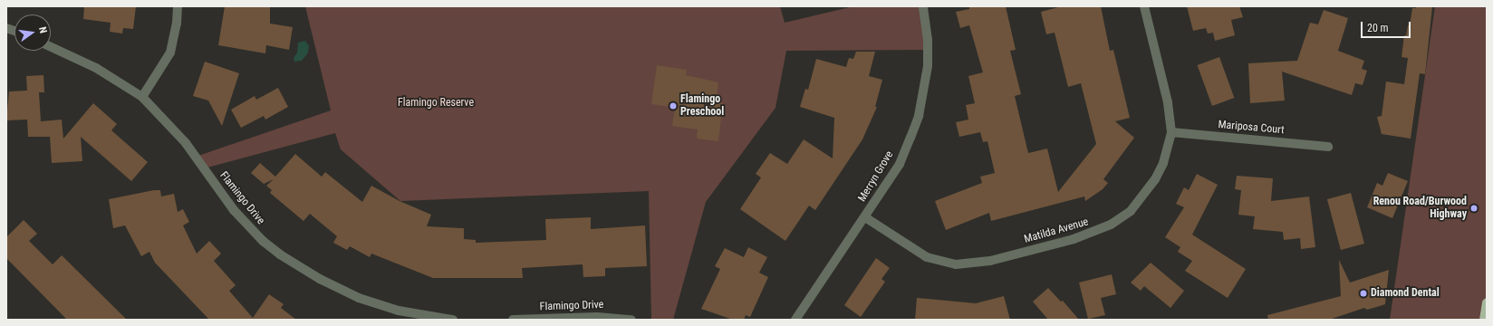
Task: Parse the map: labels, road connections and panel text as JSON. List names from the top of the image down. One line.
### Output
{"streets":{"street":["Mariposa Court","Merryn Grove","Flamingo Drive","Matilda Avenue"]},"crossings":[["Mariposa Court","Matilda Avenue"],["Merryn Grove","Matilda Avenue"]],"parks":["Flamingo Reserve"],"places":["Flamingo Preschool","Renou Road/Burwood Highway","Diamond Dental"],"scale_bar":"20 m","north":"right"}
